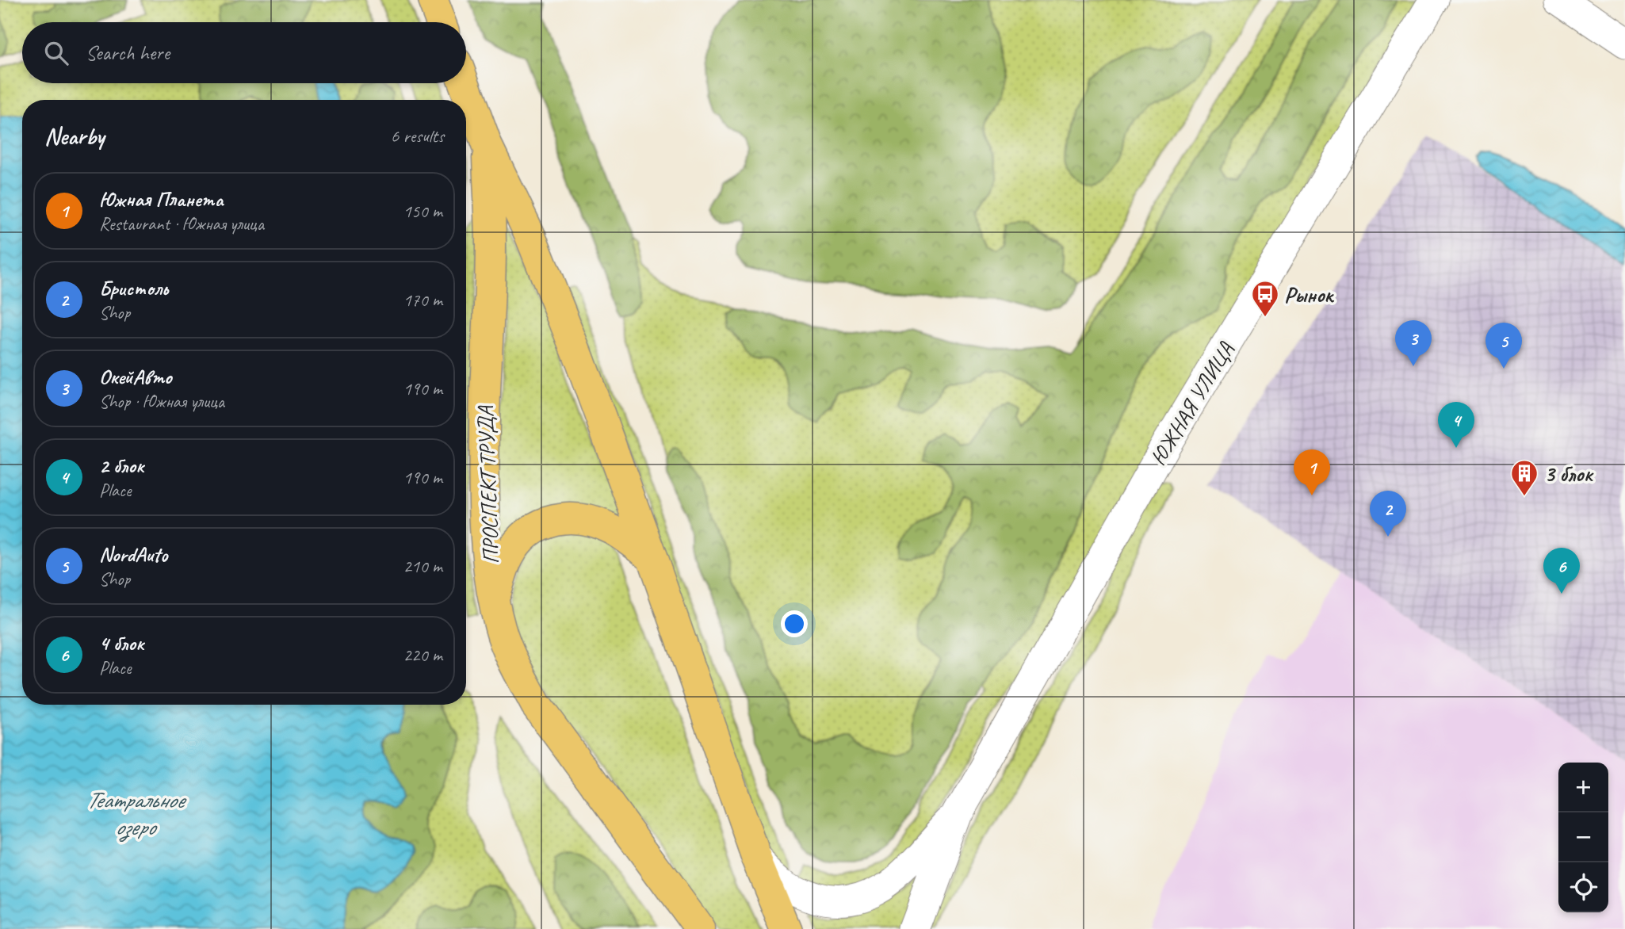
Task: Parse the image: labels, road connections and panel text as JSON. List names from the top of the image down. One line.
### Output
{"streets":{"main road":["ПРОСПЕКТ ТРУДА"],"street":["ЮЖНАЯ УЛИЦА"]},"water":["Театральное озеро"],"places":{"bus stop":["Рынок"],"building":["3 блок"]},"page":{"search":"Search here","heading":["Nearby","6 results"],"list":[{"mark":"1","name":"Южная Планета","note":"Restaurant · Южная улица","value":"150 m"},{"mark":"2","name":"Бристоль","note":"Shop","value":"170 m"},{"mark":"3","name":"ОкейАвто","note":"Shop · Южная улица","value":"190 m"},{"mark":"4","name":"2 блок","note":"Place","value":"190 m"},{"mark":"5","name":"NordAuto","note":"Shop","value":"210 m"},{"mark":"6","name":"4 блок","note":"Place","value":"220 m"}],"pins":["3","5","4","1","2","6"],"map_buttons":["+","−"]}}
